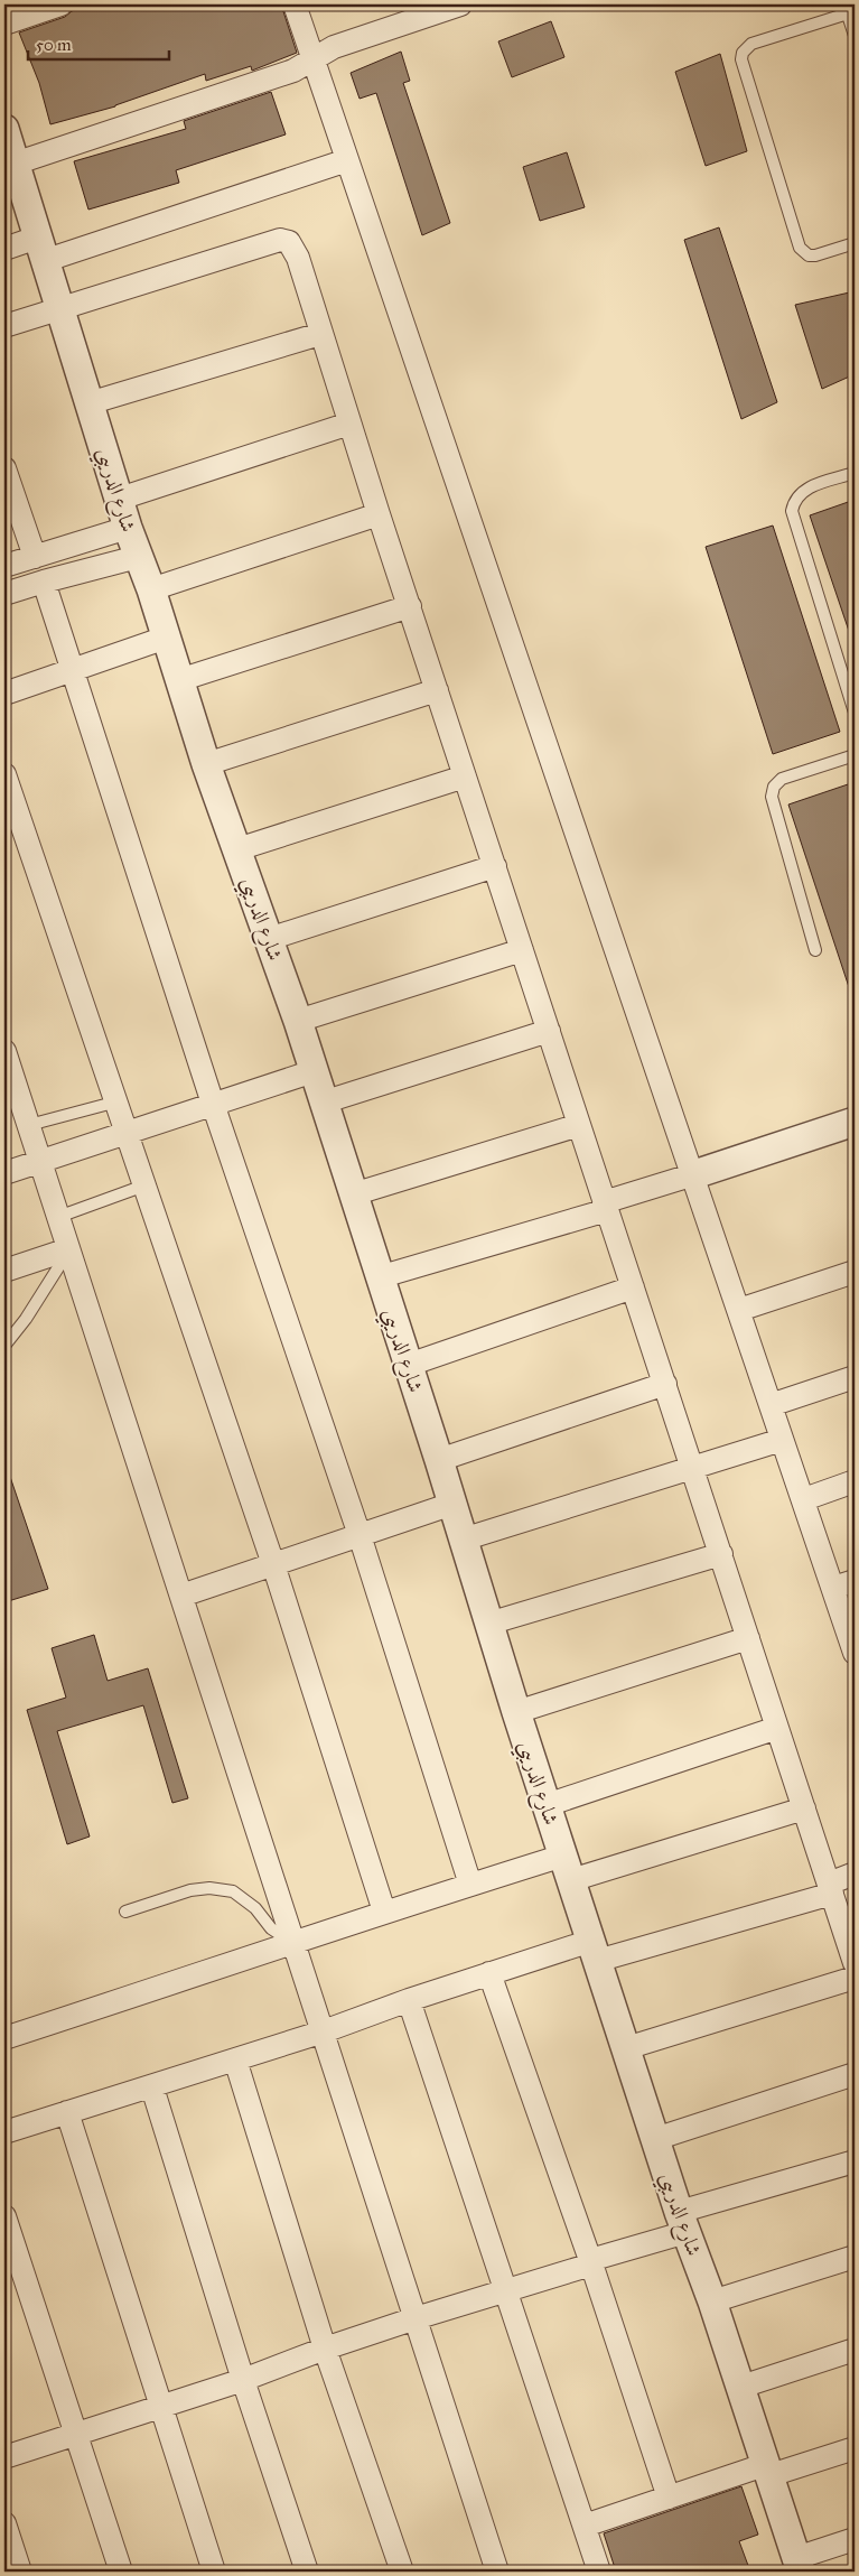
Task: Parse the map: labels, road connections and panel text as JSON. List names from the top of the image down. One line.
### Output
{"streets":{"street":["شارع الدريبي"]},"scale_bar":"50 m"}
